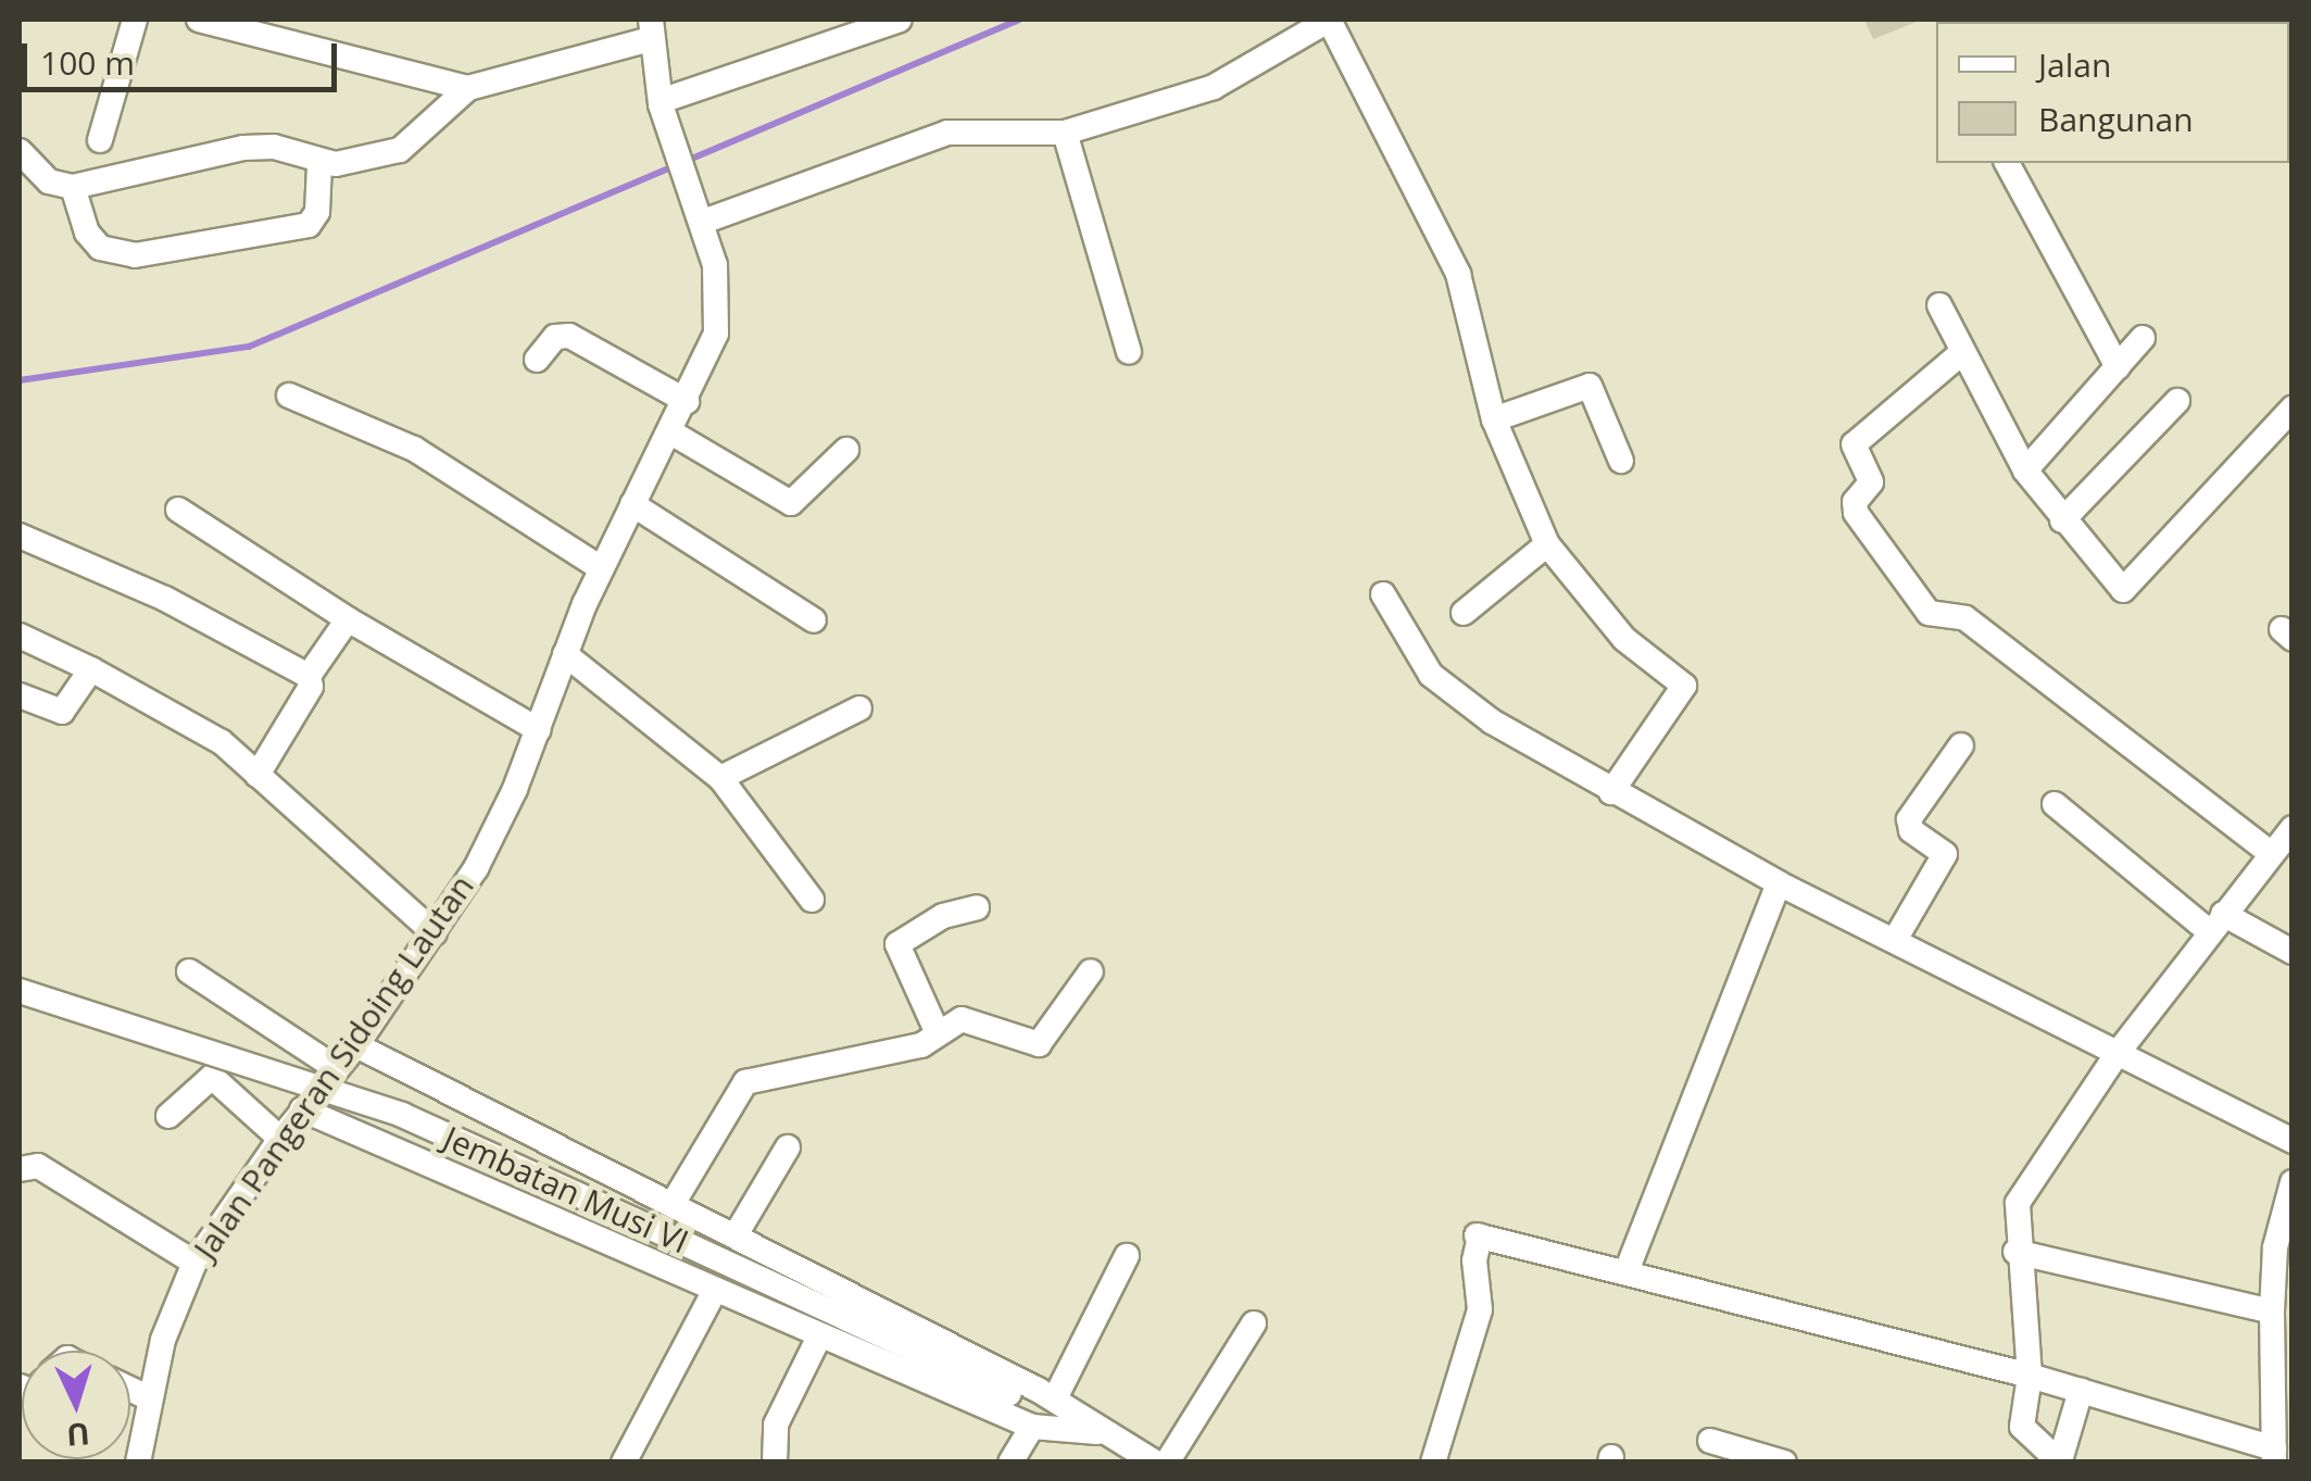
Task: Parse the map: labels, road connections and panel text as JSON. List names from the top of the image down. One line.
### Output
{"streets":{"street":["Jalan Pangeran Sidoing Lautan","Jembatan Musi VI"]},"legend":["Jalan","Bangunan"],"scale_bar":"100 m","north":"bottom"}
